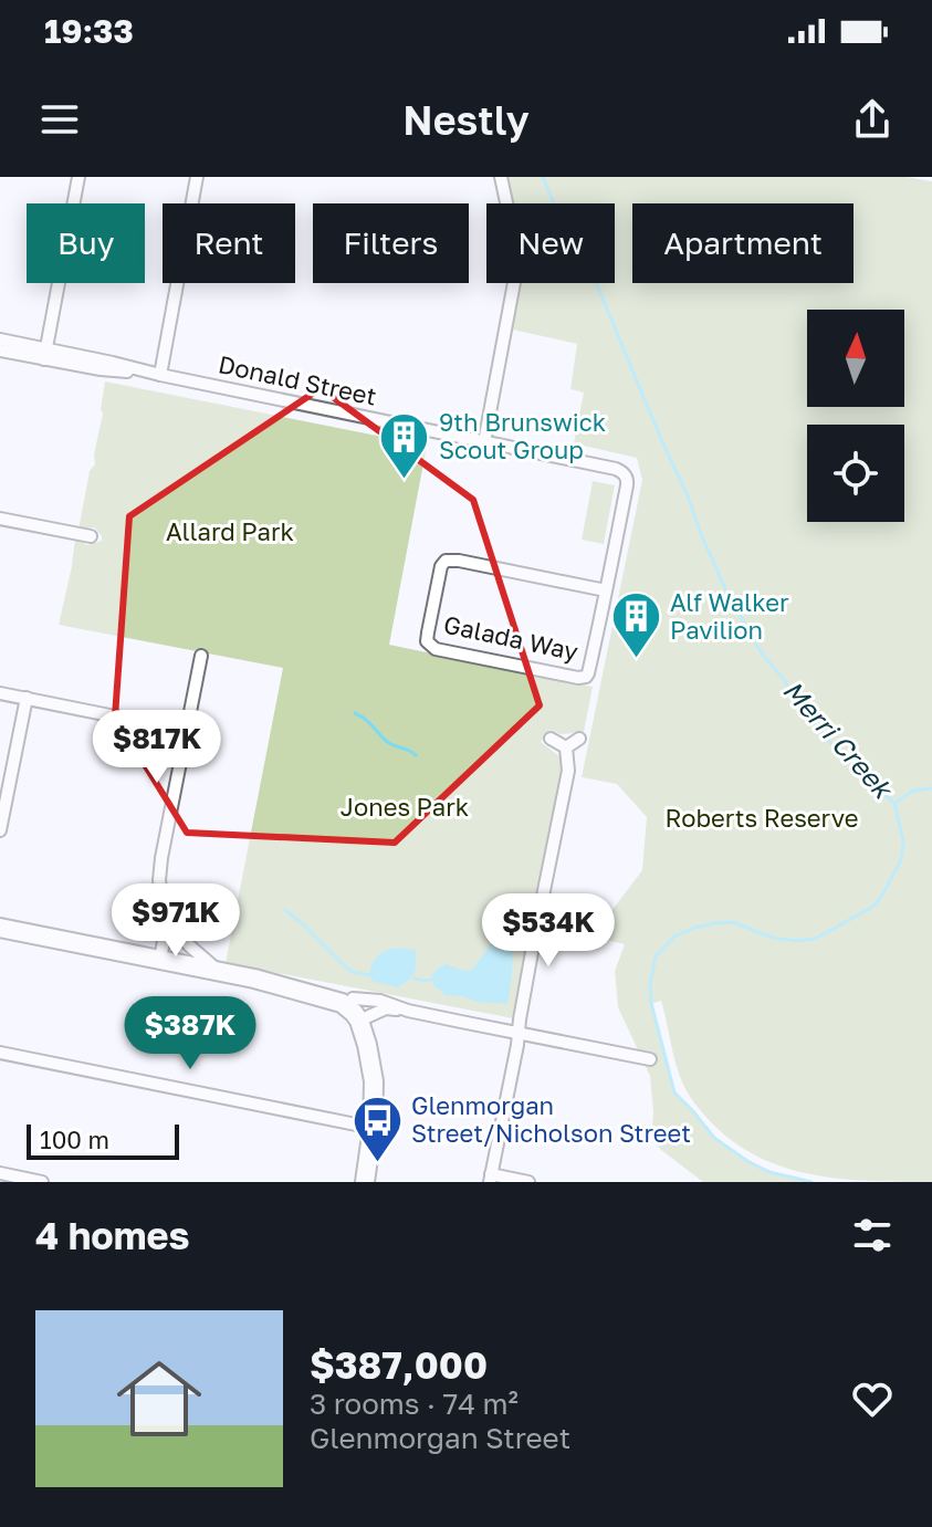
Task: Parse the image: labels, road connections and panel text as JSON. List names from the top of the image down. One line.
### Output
{"streets":{"street":["Donald Street","Galada Way"]},"crossings":[["Donald Street","Galada Way"]],"water":["Merri Creek"],"parks":["Allard Park","Jones Park","Roberts Reserve"],"places":{"building":["9th Brunswick Scout Group","Alf Walker Pavilion"],"bus stop":["Glenmorgan Street/Nicholson Street"]},"scale_bar":"100 m","north":"top","page":{"status":"19:33","header":"Nestly","chip":["Buy","Rent","Filters","New","Apartment"],"price":["$817K","$971K","$534K","$387K"],"scale":"100 m","heading":"4 homes","list":[{"name":"$387,000","note":"3 rooms · 74 m² · Glenmorgan Street"}]}}
